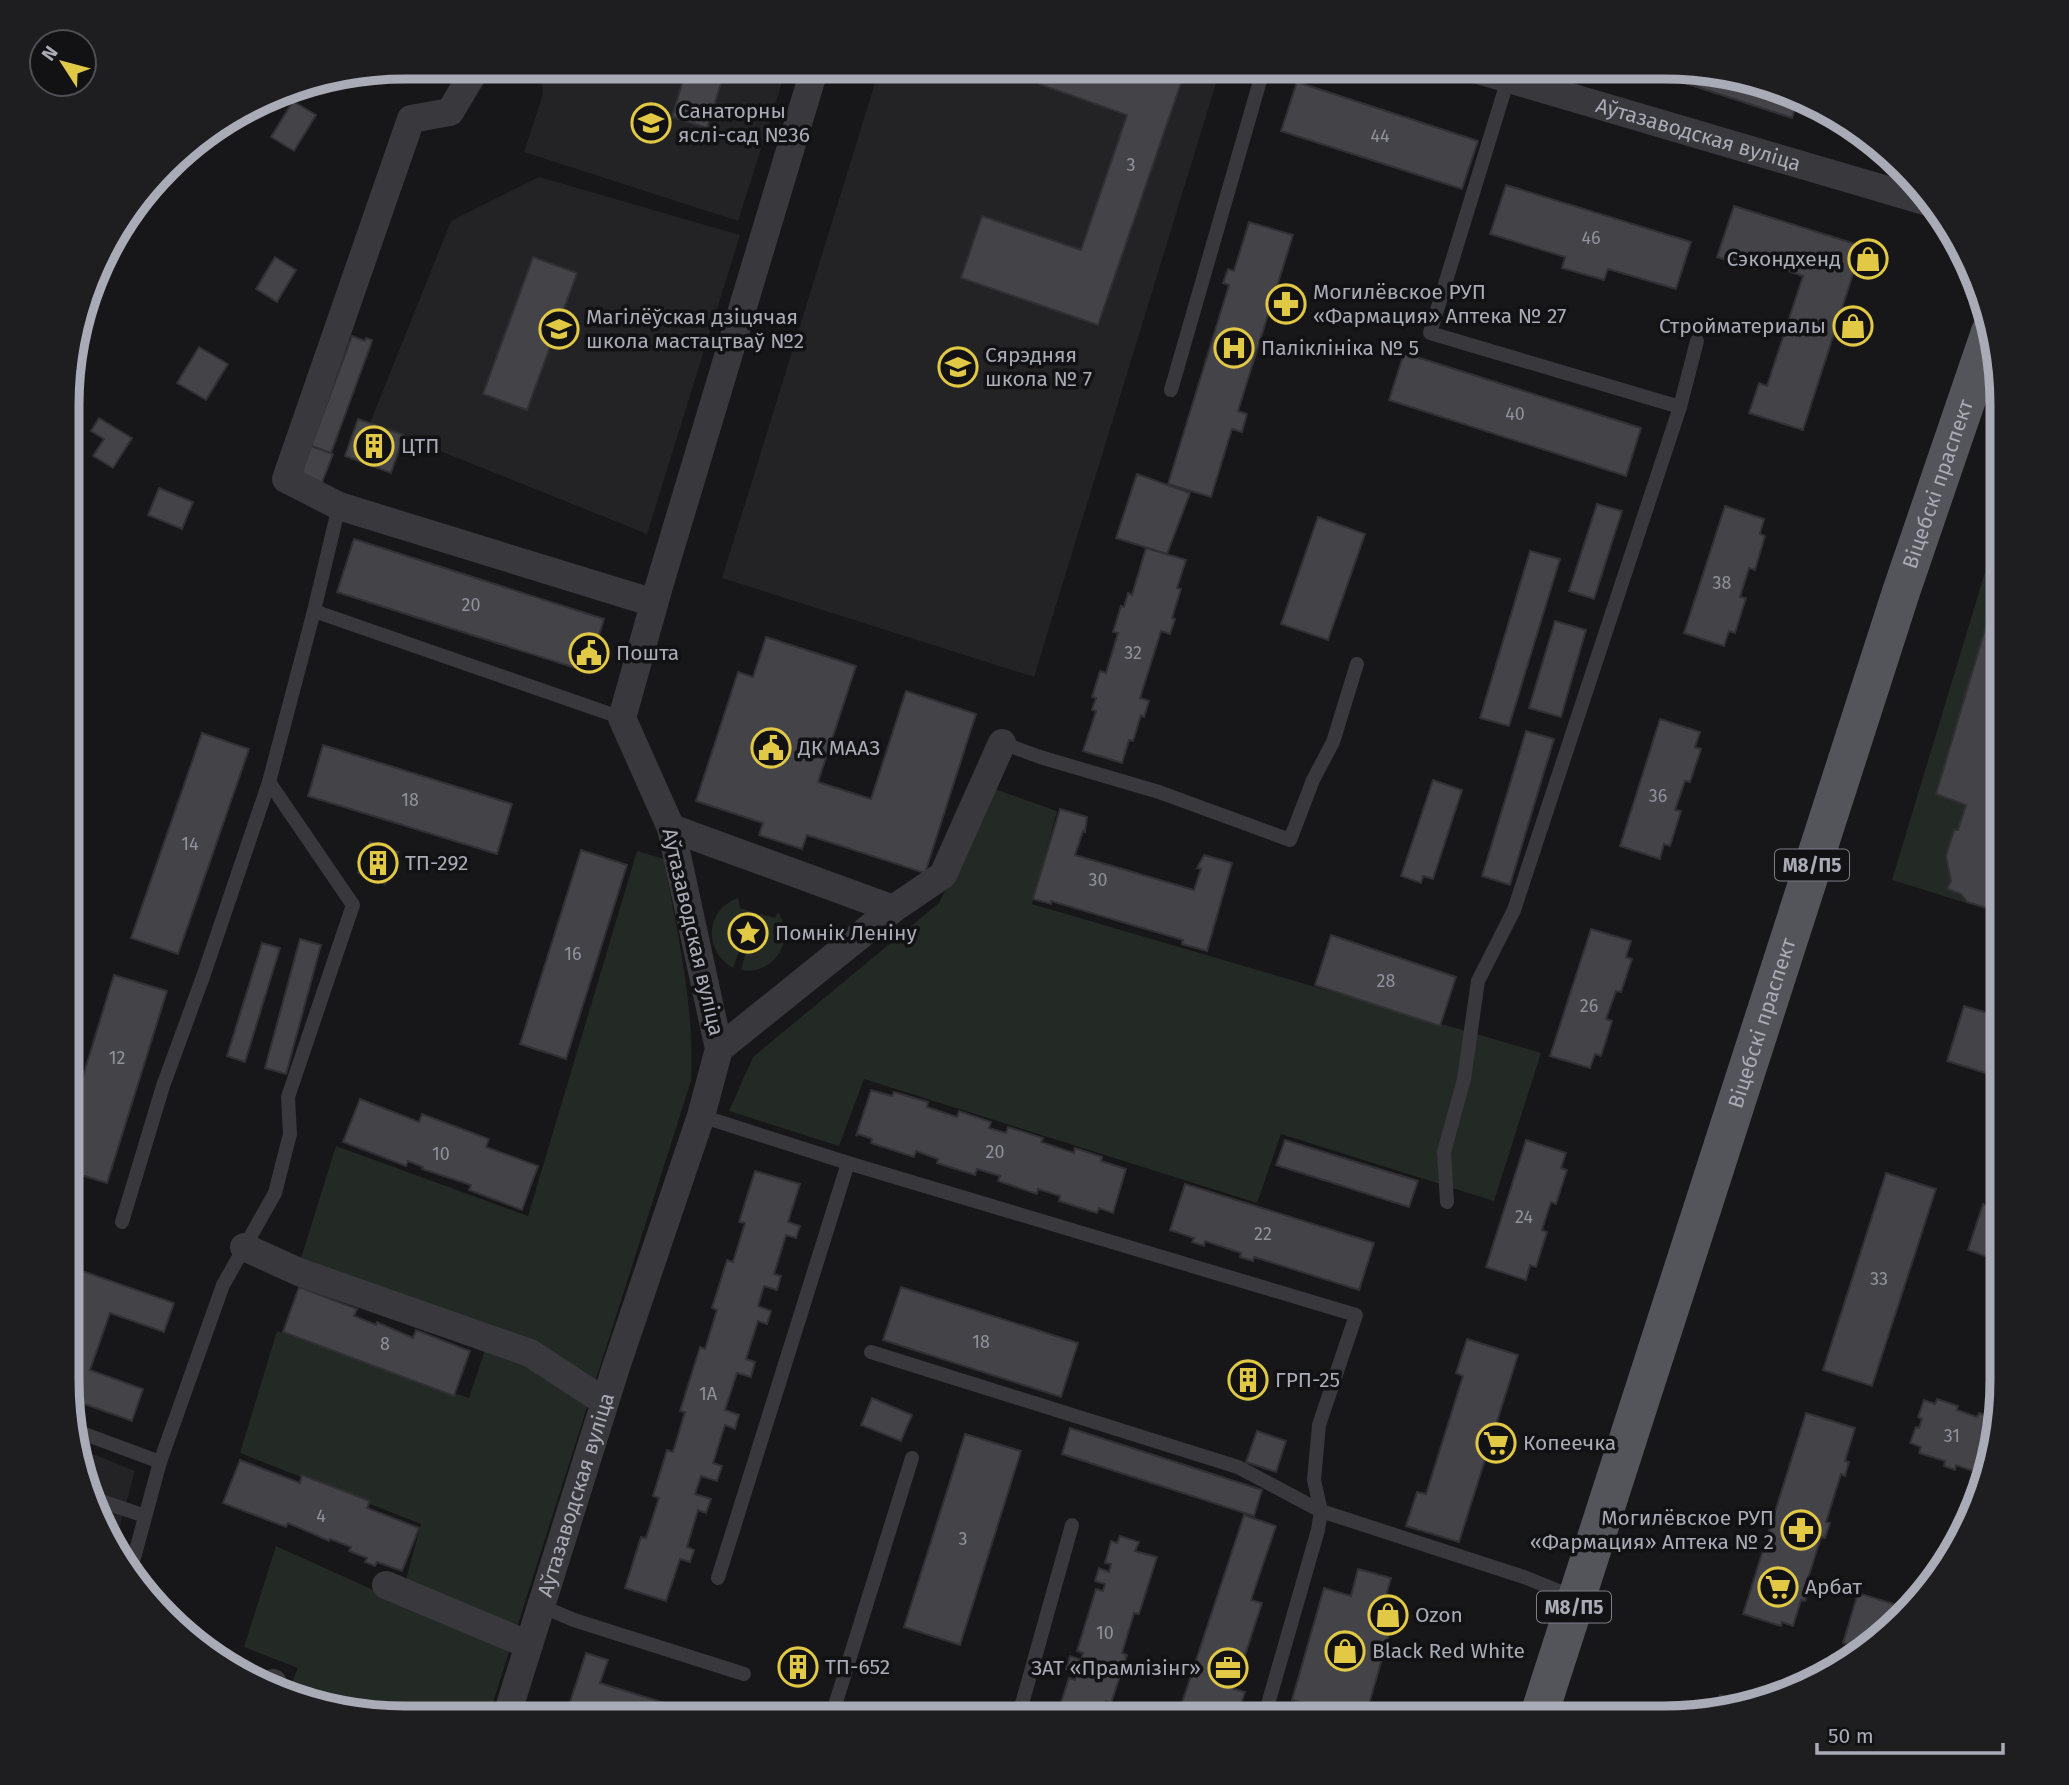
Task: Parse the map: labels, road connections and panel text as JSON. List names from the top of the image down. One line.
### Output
{"streets":{"main road":["Віцебскі праспект","М8/П5"],"street":["Аўтазаводская вуліца"]},"places":{"school or university":["Санаторны яслі-сад №36","Магілёўская дзіцячая школа мастацтваў №2","Сярэдняя школа № 7"],"shop":["Сэкондхенд","Стройматериалы","Ozon","Black Red White"],"pharmacy":["Могилёвское РУП «Фармация» Аптека № 27","Могилёвское РУП «Фармация» Аптека № 2"],"hospital":["Паліклініка № 5"],"building":["ЦТП","ТП-292","ГРП-25","ТП-652"],"public building":["Пошта","ДК МААЗ"],"place":["Помнік Леніну"],"supermarket":["Копеечка","Арбат"],"office":["ЗАТ «Прамлізінг»"]},"house_numbers":["44","3","46","40","38","20","32","36","18","14","30","16","28","26","12","20","10","24","22","33","18","8","1А","31","4","3","10"],"scale_bar":"50 m","north":"top left"}
